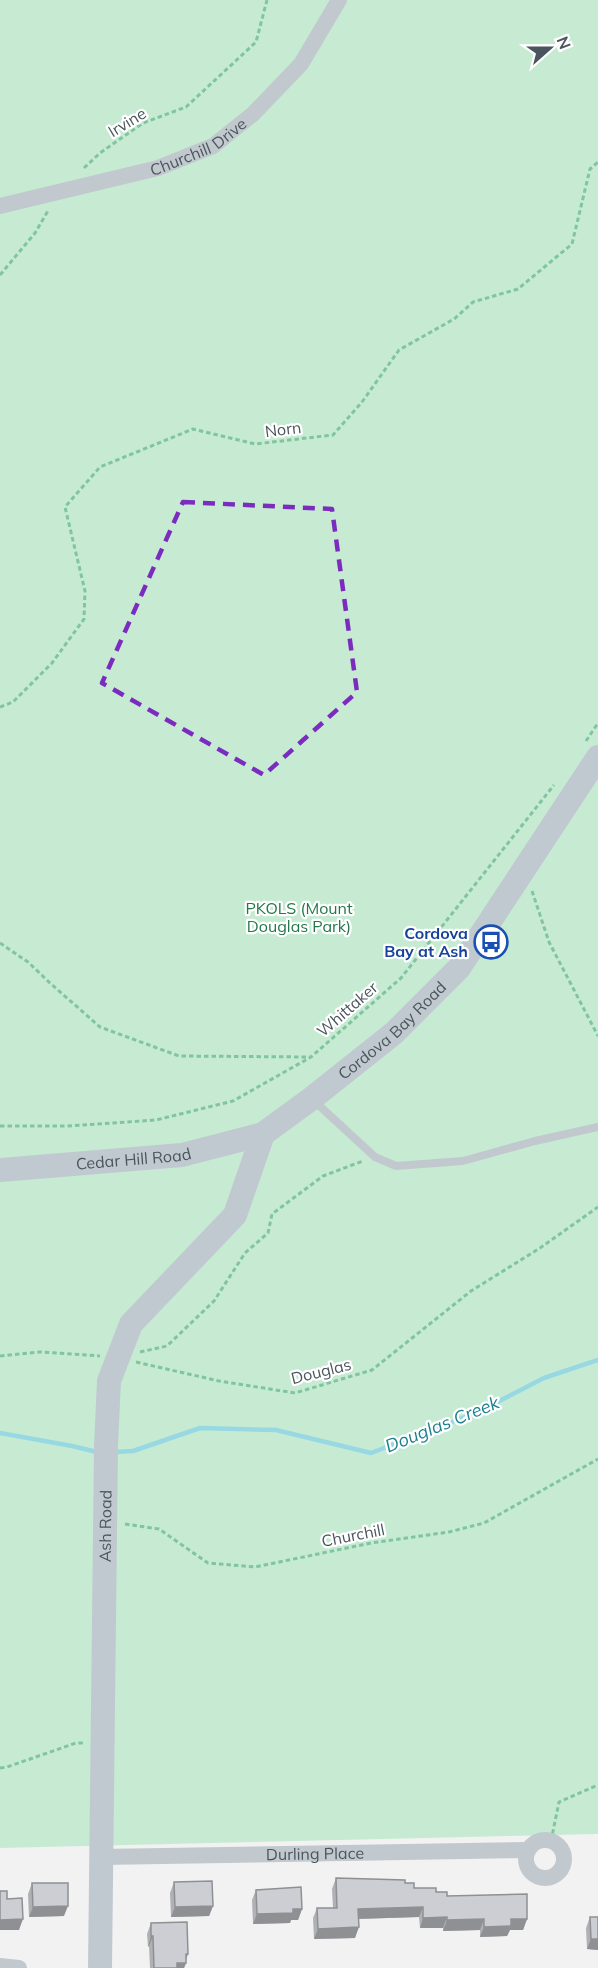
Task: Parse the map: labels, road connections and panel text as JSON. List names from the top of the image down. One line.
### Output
{"streets":{"main road":["Cordova Bay Road","Cedar Hill Road","Ash Road"],"street":["Churchill Drive","Durling Place"],"path":["Irvine","Norn","Whittaker","Douglas","Churchill"]},"crossings":[["Cordova Bay Road","Cedar Hill Road"],["Cordova Bay Road","Ash Road"],["Cedar Hill Road","Ash Road"],["Douglas","Ash Road"],["Ash Road","Churchill"],["Ash Road","Durling Place"]],"water":["Douglas Creek"],"parks":["PKOLS (Mount Douglas Park)"],"places":{"bus stop":["Cordova Bay at Ash"]},"north":"right"}
